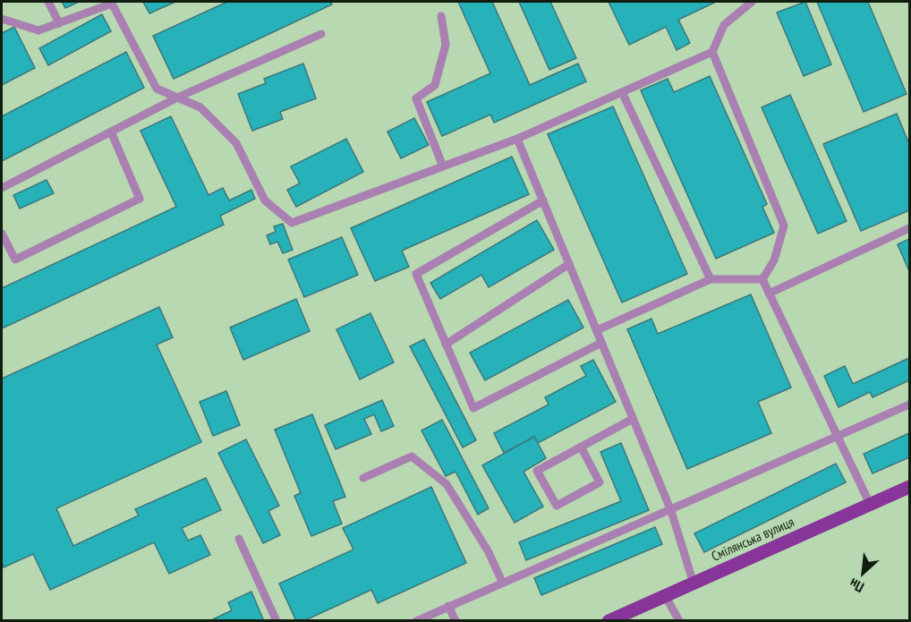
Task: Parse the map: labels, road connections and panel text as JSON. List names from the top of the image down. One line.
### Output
{"streets":{"main road":["Смілянська вулиця"]},"north":"bottom left"}
